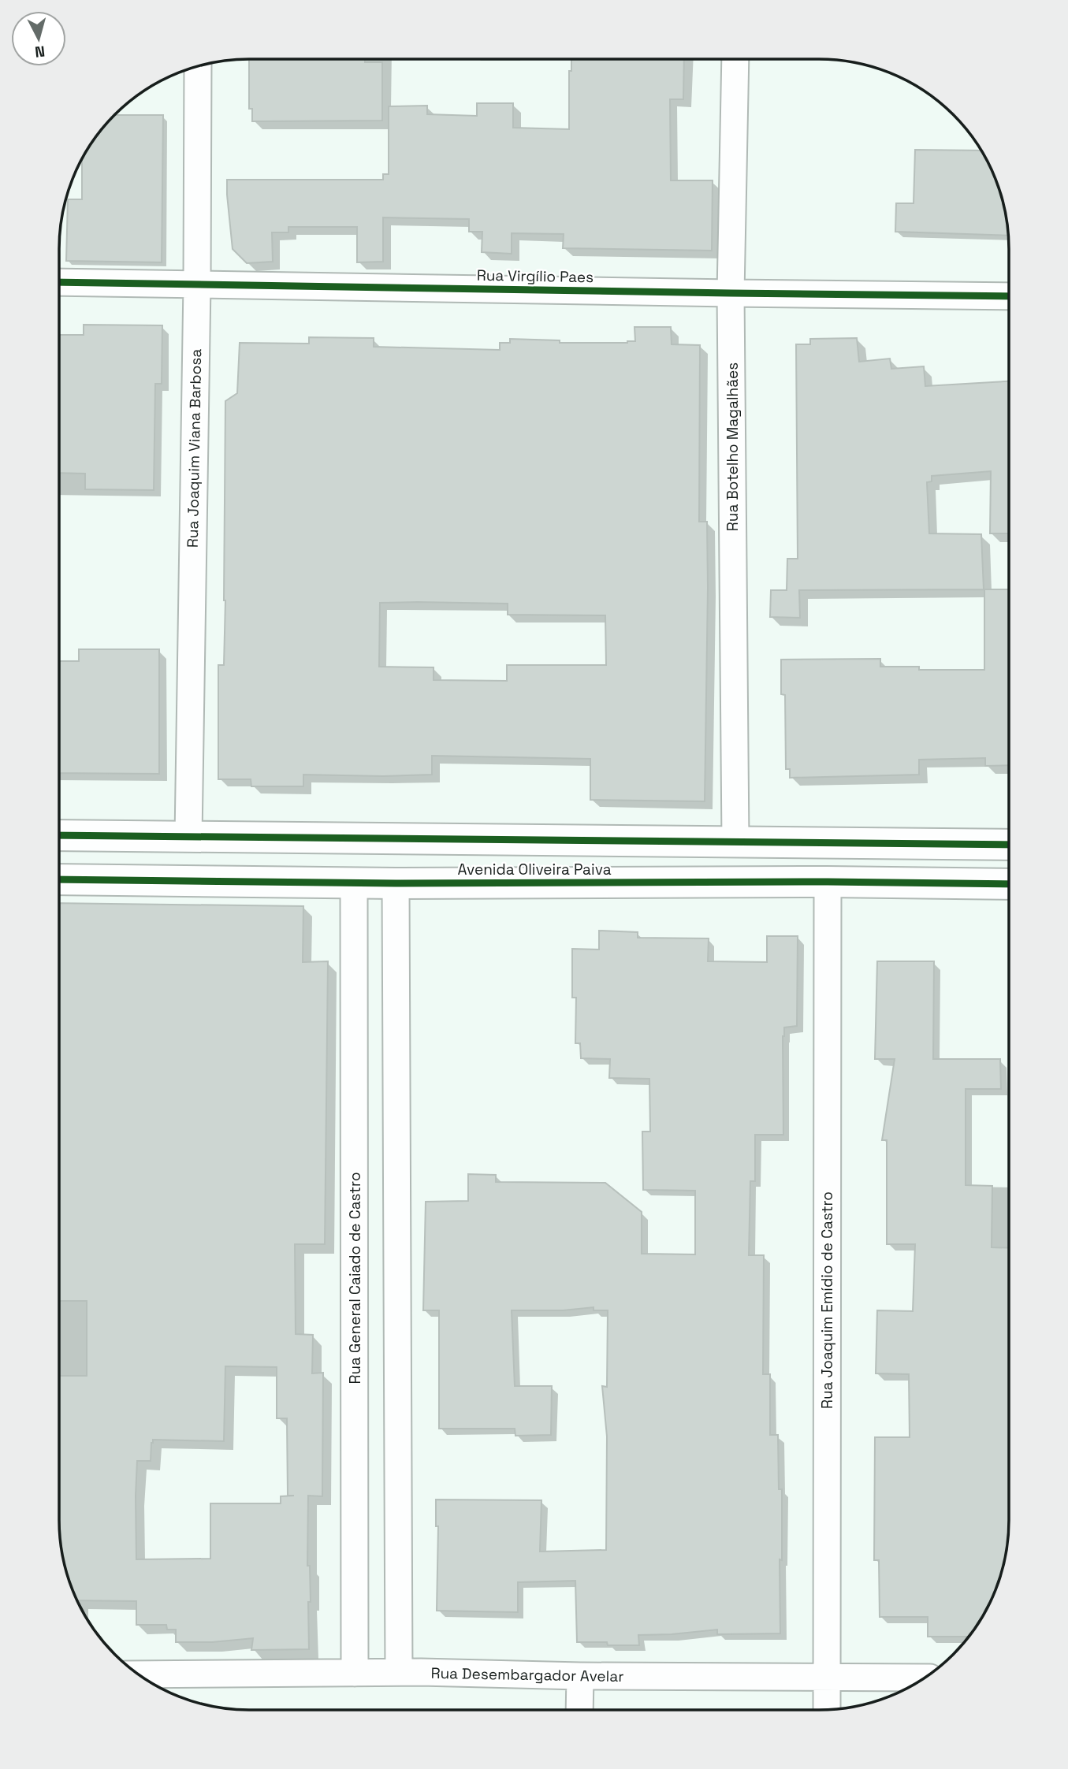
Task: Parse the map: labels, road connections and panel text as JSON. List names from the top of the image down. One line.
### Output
{"streets":{"main road":["Avenida Oliveira Paiva"],"street":["Rua Virgílio Paes","Rua Botelho Magalhães","Rua Joaquim Viana Barbosa","Rua General Caiado de Castro","Rua Joaquim Emídio de Castro","Rua Desembargador Avelar"]},"crossings":[["Rua Virgílio Paes","Rua Botelho Magalhães"],["Rua Virgílio Paes","Rua Joaquim Viana Barbosa"],["Rua Botelho Magalhães","Avenida Oliveira Paiva"],["Rua Joaquim Viana Barbosa","Avenida Oliveira Paiva"],["Avenida Oliveira Paiva","Rua General Caiado de Castro"],["Avenida Oliveira Paiva","Rua Joaquim Emídio de Castro"],["Rua General Caiado de Castro","Rua Desembargador Avelar"],["Rua Joaquim Emídio de Castro","Rua Desembargador Avelar"]],"north":"bottom"}
